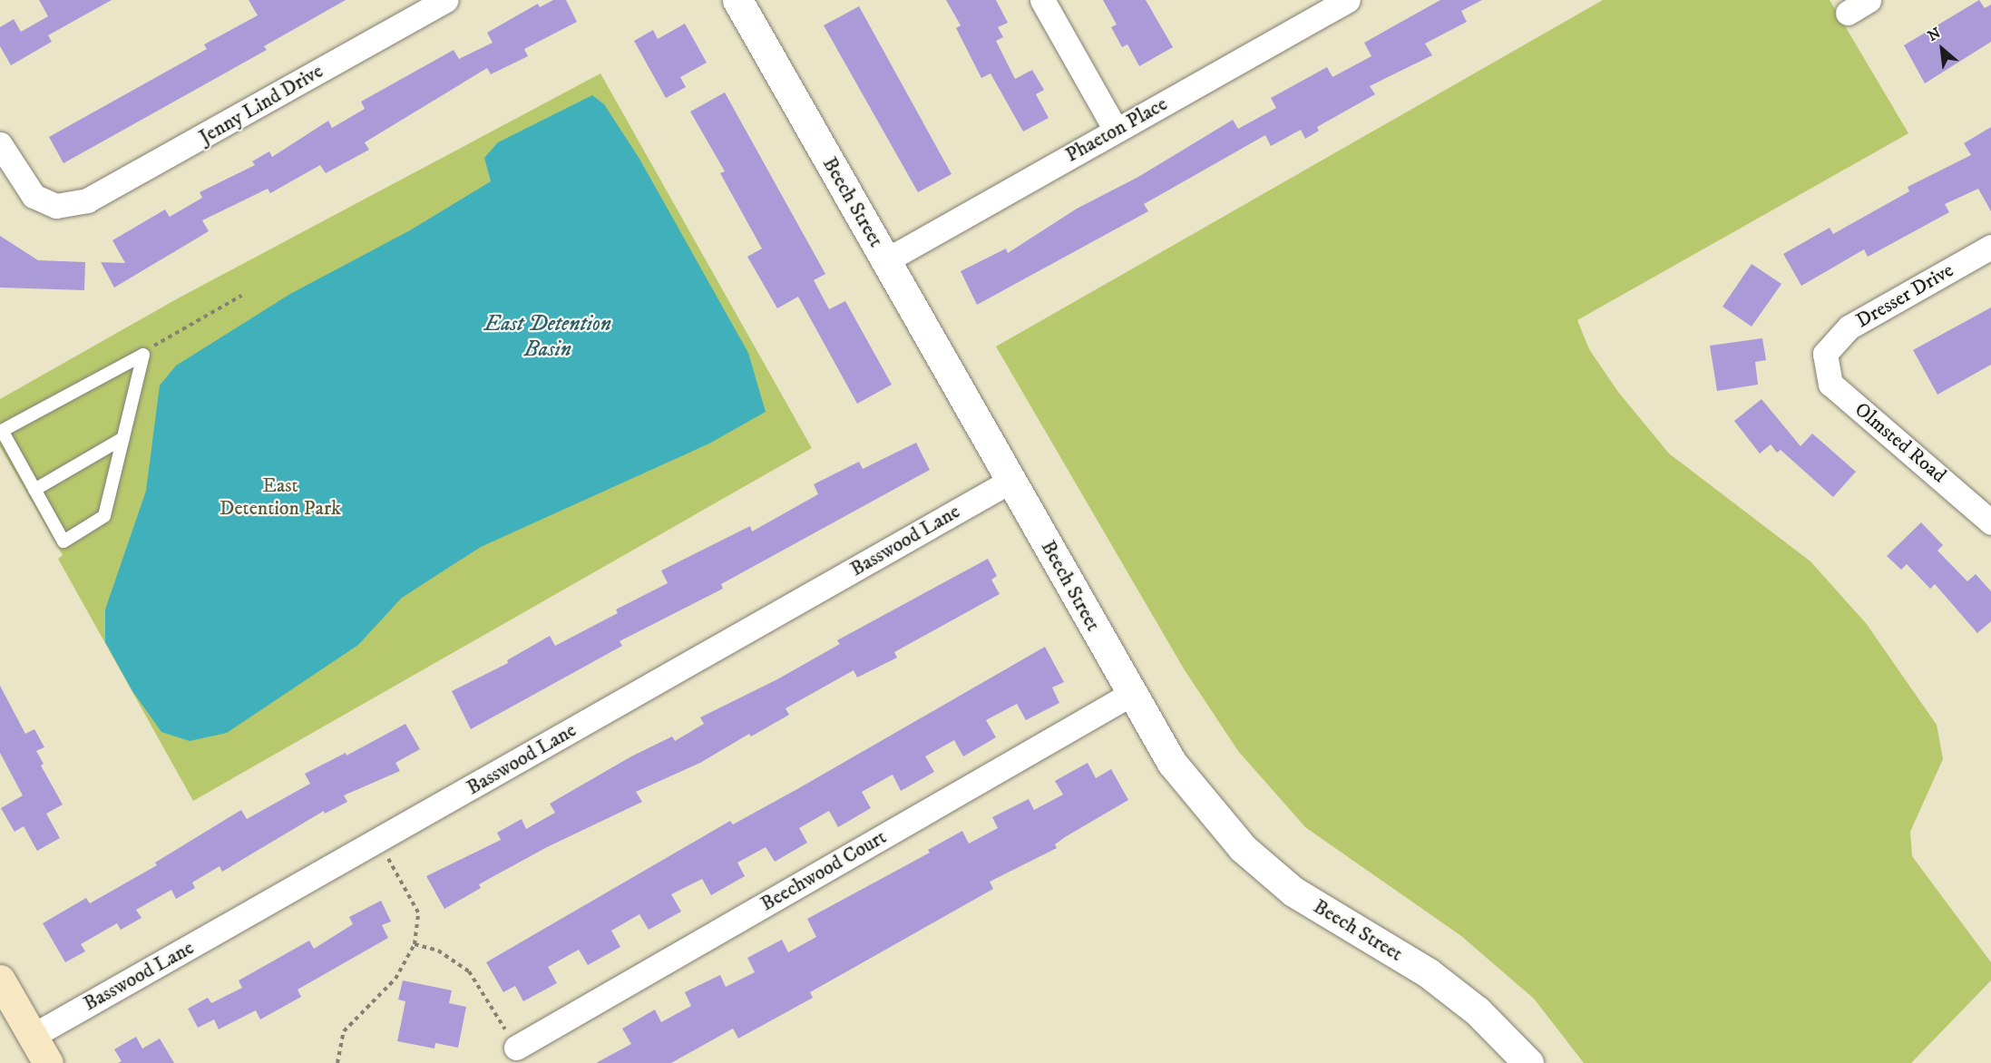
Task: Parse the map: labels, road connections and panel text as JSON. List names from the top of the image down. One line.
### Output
{"streets":{"street":["Jenny Lind Drive","Phaeton Place","Beech Street","Dresser Drive","Olmsted Road","Basswood Lane","Beechwood Court"]},"crossings":[["Phaeton Place","Beech Street"],["Beech Street","Basswood Lane"],["Beech Street","Beechwood Court"],["Dresser Drive","Olmsted Road"]],"water":["East Detention Basin"],"parks":["East Detention Park"],"north":"top left"}
